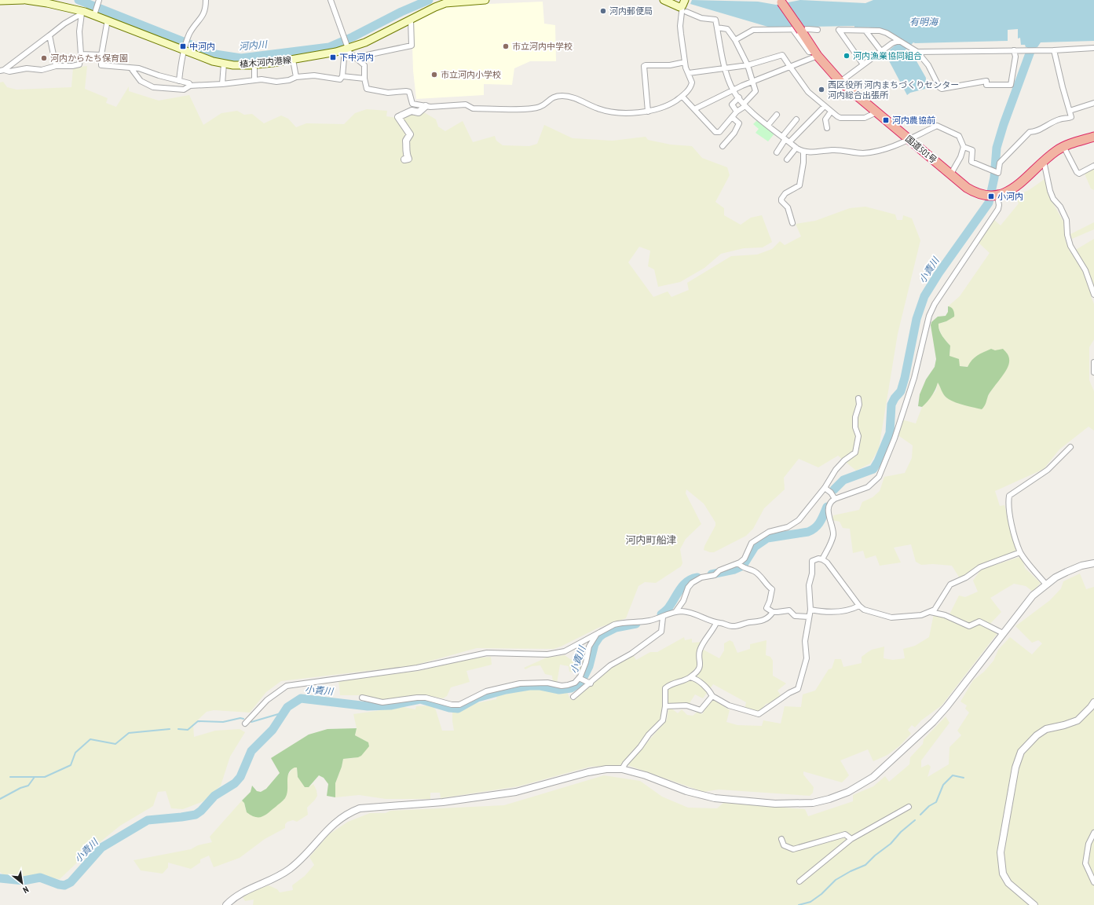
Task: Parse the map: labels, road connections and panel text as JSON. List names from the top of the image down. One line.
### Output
{"streets":{"highway":["国道501号"],"main road":["植木河内港線"]},"districts":["河内町船津"],"water":["有明海","河内川","小責川"],"places":{"other":["河内郵便局","市立河内中学校","河内漁業協同組合","河内からたち保育園","市立河内小学校","西区役所 河内まちづくりセンター 河内総合出張所"],"transit":["中河内","下中河内","河内農協前","小河内"]},"north":"bottom right"}
